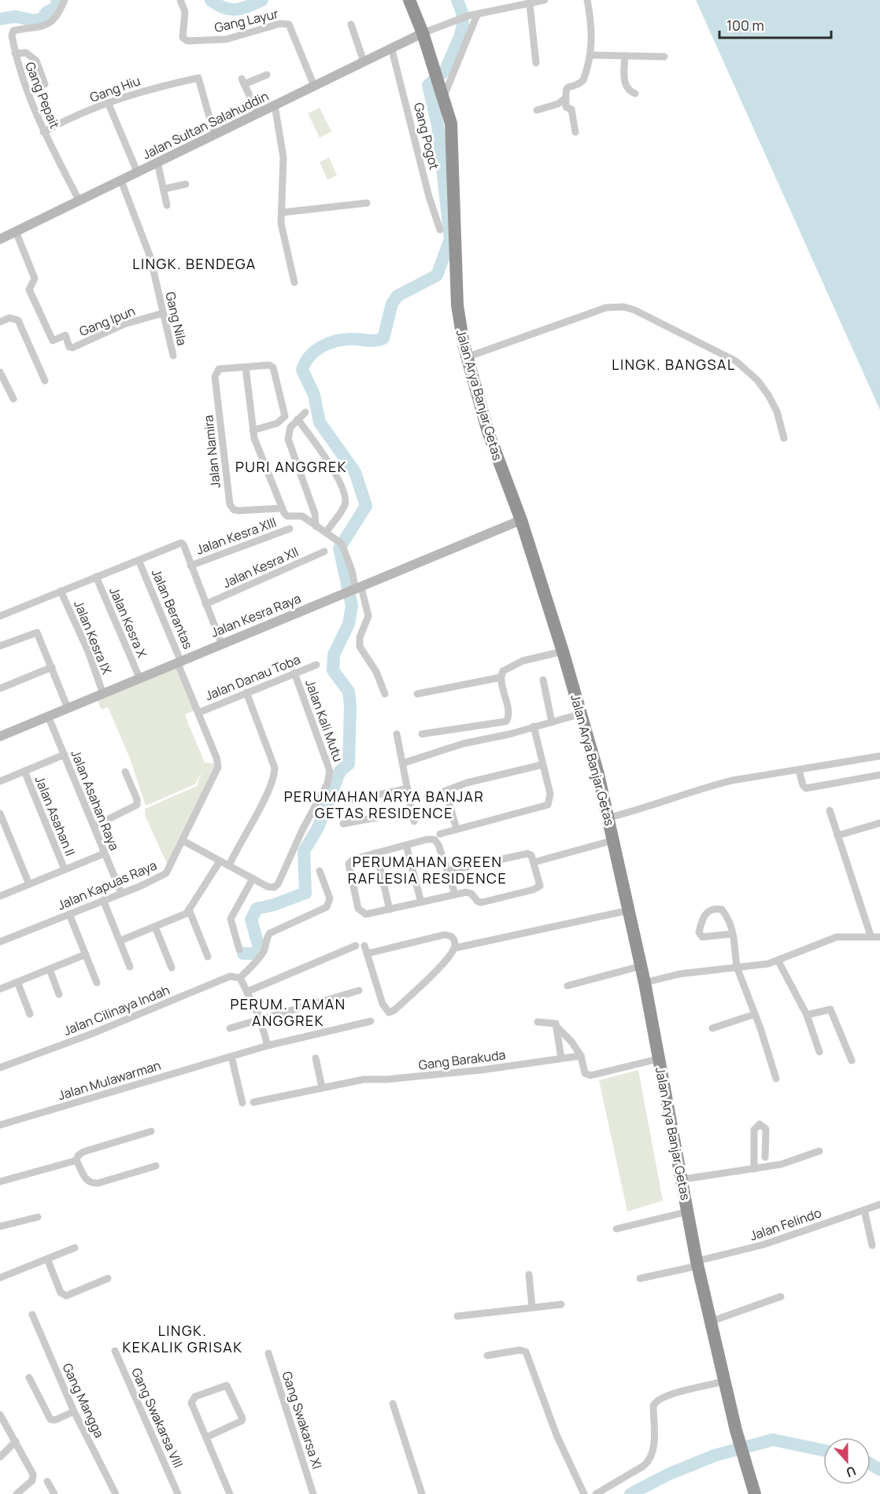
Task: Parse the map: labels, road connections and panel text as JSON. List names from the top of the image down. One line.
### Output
{"streets":{"highway":["Jalan Arya Banjar Getas"],"street":["Gang Layur","Gang Hiu","Gang Pepait","Jalan Sultan Salahuddin","Gang Pogot","Gang Nila","Gang Ipun","Jalan Namira","Jalan Kesra XIII","Jalan Kesra XII","Jalan Berantas","Jalan Kesra Raya","Jalan Kesra X","Jalan Kesra IX","Jalan Danau Toba","Jalan Kali Mutu","Jalan Asahan Raya","Jalan Asahan II","Jalan Kapuas Raya","Jalan Cilinaya Indah","Gang Barakuda","Jalan Mulawarman","Jalan Felindo","Gang Mangga","Gang Swakarsa VIII","Gang Swakarsa XI"]},"crossings":[["Gang Layur","Jalan Sultan Salahuddin"],["Gang Hiu","Gang Pepait"],["Gang Hiu","Jalan Sultan Salahuddin"],["Gang Pepait","Jalan Sultan Salahuddin"],["Jalan Sultan Salahuddin","Gang Pogot"],["Jalan Sultan Salahuddin","Gang Nila"],["Jalan Sultan Salahuddin","Gang Ipun"],["Jalan Sultan Salahuddin","Jalan Arya Banjar Getas"],["Gang Nila","Gang Ipun"],["Jalan Arya Banjar Getas","Jalan Kesra Raya"],["Jalan Arya Banjar Getas","Jalan Felindo"],["Jalan Berantas","Jalan Kesra Raya"],["Jalan Berantas","Jalan Kapuas Raya"],["Jalan Kesra Raya","Jalan Kesra X"],["Jalan Kesra Raya","Jalan Kesra IX"],["Jalan Kesra Raya","Jalan Asahan Raya"],["Jalan Kesra Raya","Jalan Kapuas Raya"],["Jalan Danau Toba","Jalan Kali Mutu"],["Jalan Danau Toba","Jalan Kapuas Raya"],["Jalan Kali Mutu","Jalan Kapuas Raya"],["Jalan Asahan Raya","Jalan Kapuas Raya"]],"districts":["LINGK. BENDEGA","LINGK. BANGSAL","PURI ANGGREK","PERUMAHAN ARYA BANJAR GETAS RESIDENCE","PERUMAHAN GREEN RAFLESIA RESIDENCE","PERUM. TAMAN ANGGREK","LINGK. KEKALIK GRISAK"],"scale_bar":"100 m","north":"bottom"}
